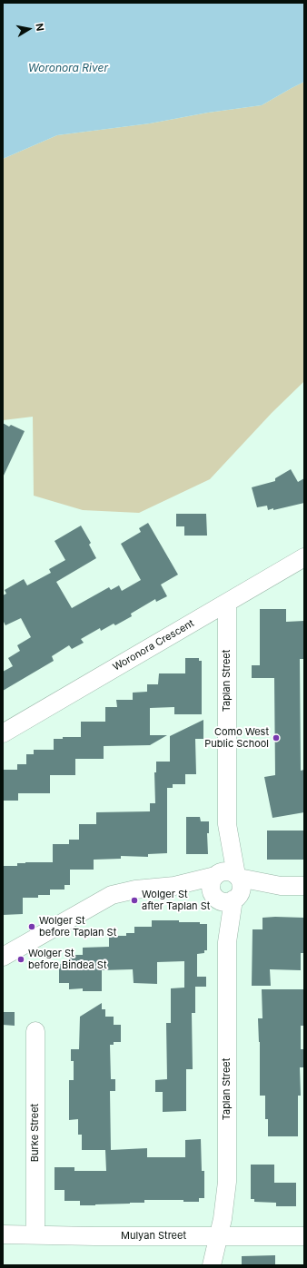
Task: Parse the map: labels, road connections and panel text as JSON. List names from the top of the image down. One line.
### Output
{"streets":{"street":["Woronora Crescent","Taplan Street","Burke Street","Mulyan Street"]},"crossings":[["Woronora Crescent","Taplan Street"],["Taplan Street","Mulyan Street"],["Burke Street","Mulyan Street"]],"water":["Woronora River"],"places":["Como West Public School","Wolger St after Taplan St","Wolger St before Taplan St","Wolger St before Bindea St"],"north":"right"}
